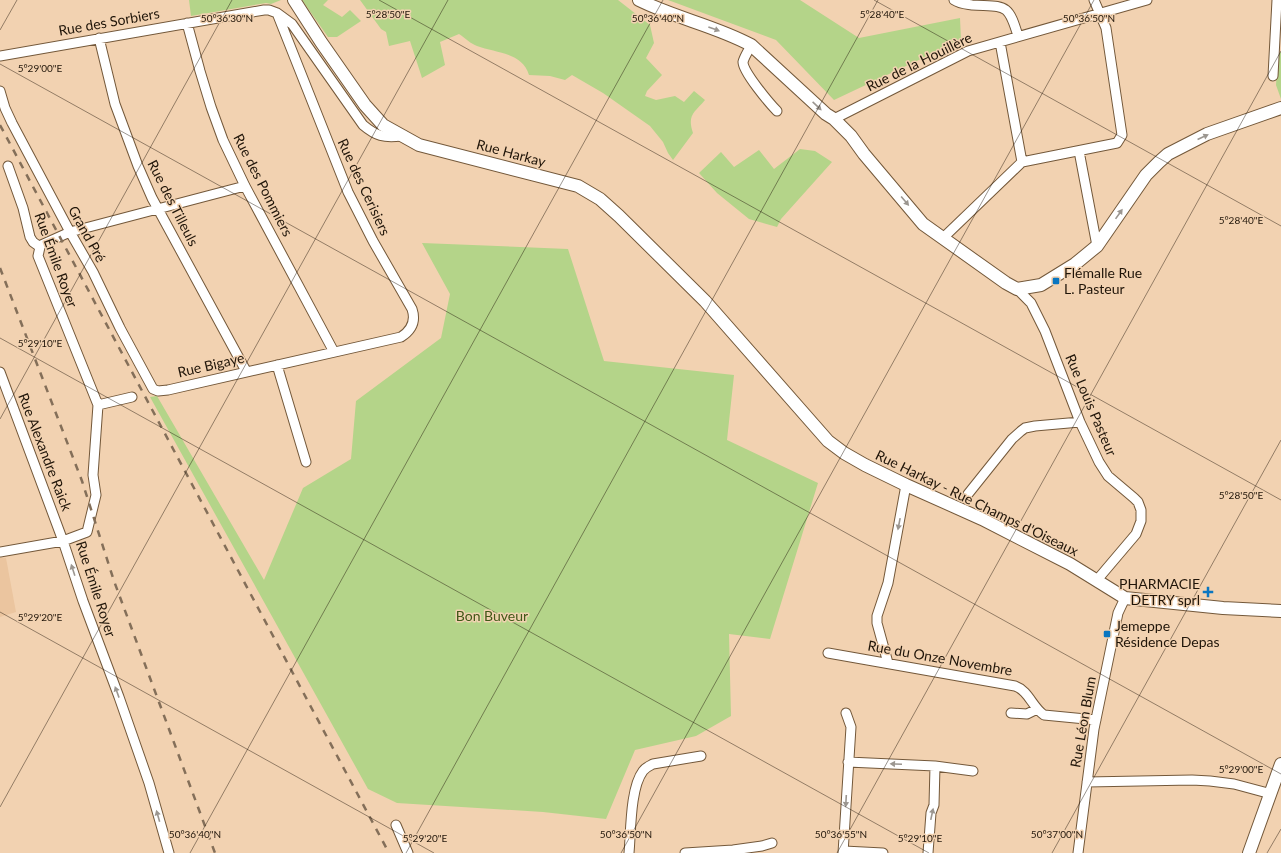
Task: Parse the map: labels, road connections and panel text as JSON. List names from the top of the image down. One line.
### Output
{"streets":{"street":["Rue des Sorbiers","Rue de la Houillère","Rue Harkay","Rue des Pommiers","Rue des Cerisiers","Rue des Tilleuls","Grand Pré","Rue Émile Royer","Rue Bigaye","Rue Louis Pasteur","Rue Alexandre Raick","Rue Harkay - Rue Champs d'Oiseaux","Rue du Onze Novembre","Rue Léon Blum"]},"crossings":[["Rue des Sorbiers","Rue des Pommiers"],["Rue des Sorbiers","Rue des Cerisiers"],["Rue des Sorbiers","Rue des Tilleuls"],["Rue Harkay","Rue Harkay - Rue Champs d'Oiseaux"],["Rue des Pommiers","Rue Bigaye"],["Rue des Cerisiers","Rue Bigaye"],["Rue des Tilleuls","Rue Bigaye"],["Grand Pré","Rue Bigaye"],["Rue Émile Royer","Rue Alexandre Raick"],["Rue Louis Pasteur","Rue Harkay - Rue Champs d'Oiseaux"],["Rue Harkay - Rue Champs d'Oiseaux","Rue Léon Blum"],["Rue du Onze Novembre","Rue Léon Blum"]],"one_way":["Rue Émile Royer"],"parks":["Bon Buveur"],"places":{"transit":["Flémalle Rue L. Pasteur","Jemeppe Résidence Depas"],"health":["PHARMACIE DETRY sprl"]},"coordinates":["5°28'50\"E","5°28'40\"E","50°36'30\"N","50°36'40\"N","50°36'50\"N","5°29'00\"E","5°29'10\"E","5°29'20\"E","50°36'55\"N","50°37'00\"N"]}
